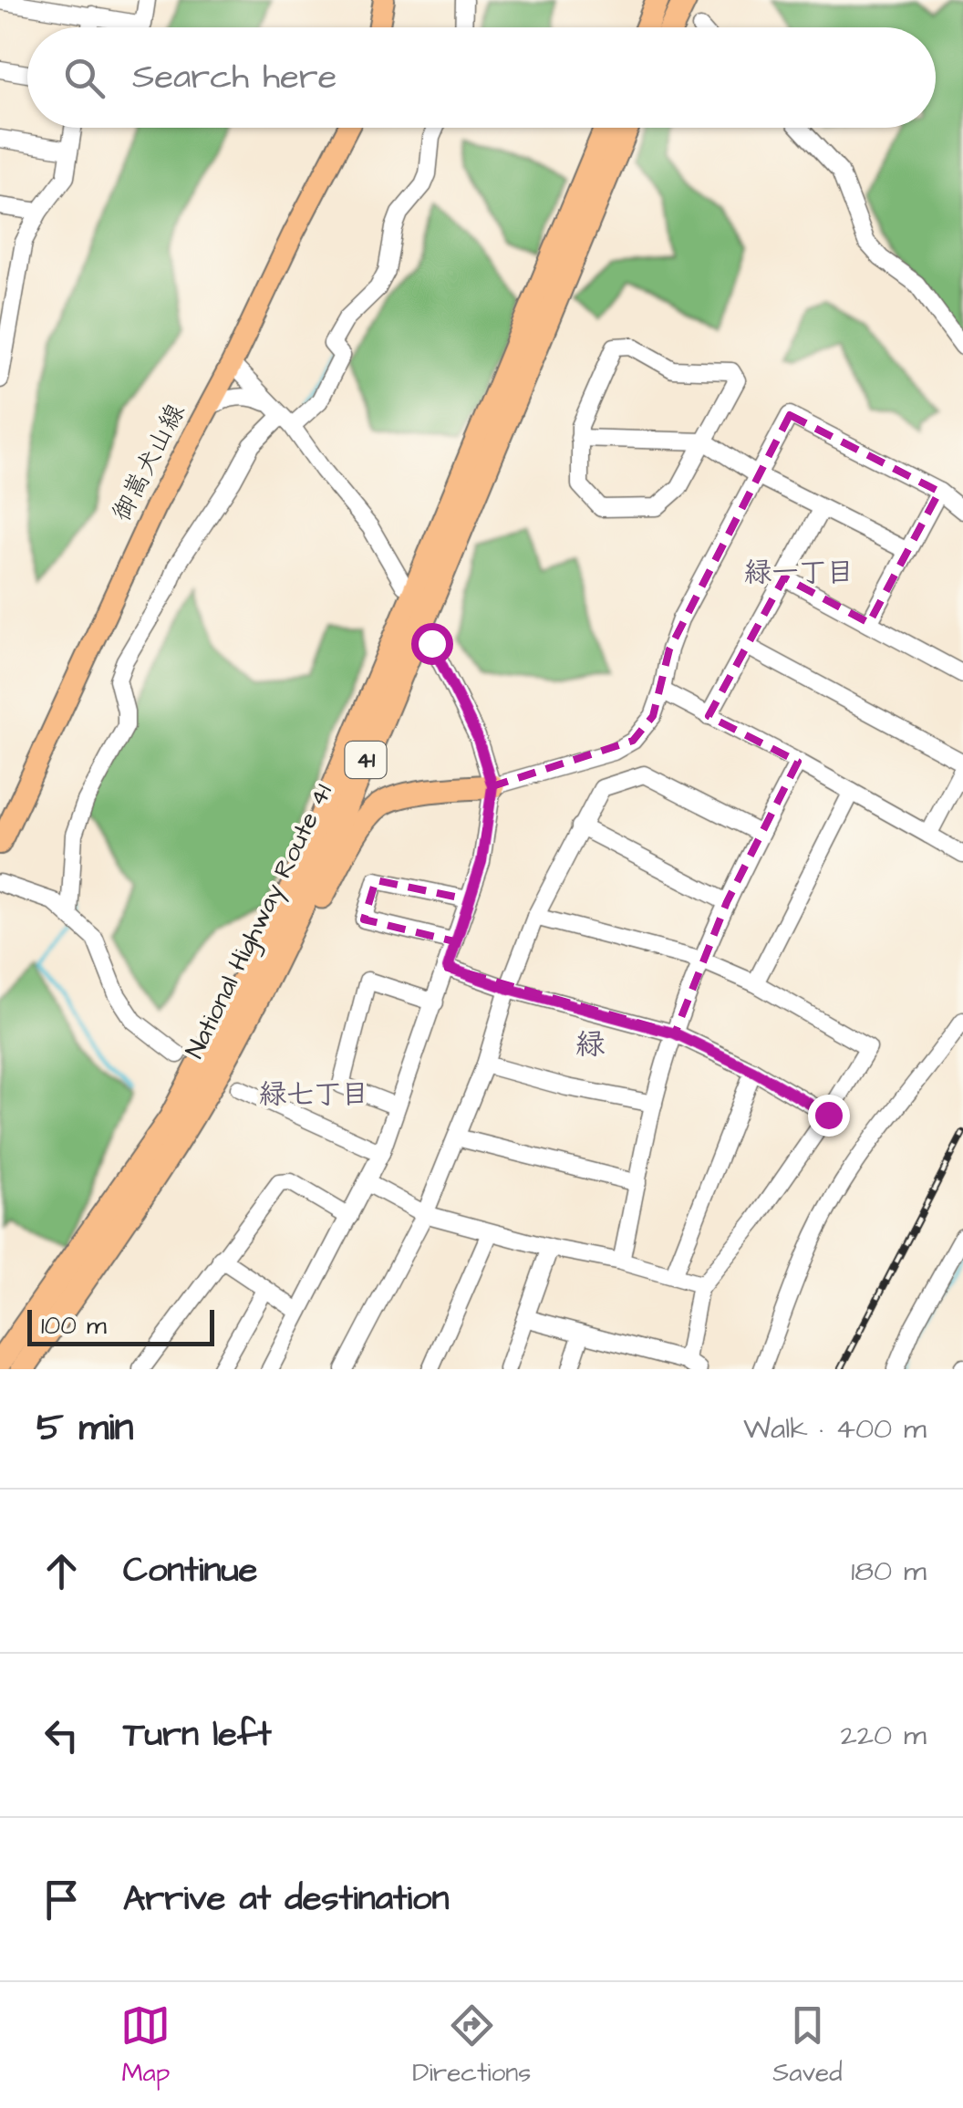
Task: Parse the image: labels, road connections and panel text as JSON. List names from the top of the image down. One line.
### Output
{"streets":{"highway":["41","National Highway Route 41"],"main road":["御嵩犬山線"]},"districts":["緑一丁目","緑","緑七丁目"],"scale_bar":"100 m","page":{"search":"Search here","scale":"100 m","heading":["5 min","Walk · 400 m"],"list":[["Continue","180 m"],["Turn left","220 m"],"Arrive at destination"],"nav":["Map","Directions","Saved"]}}
